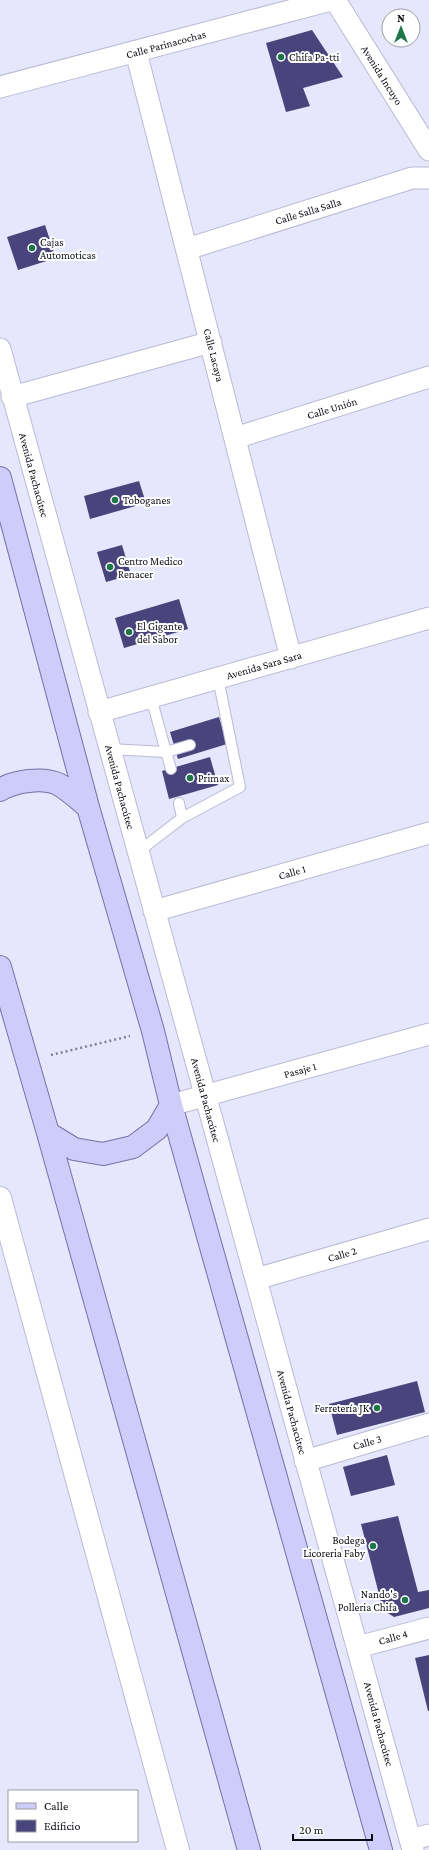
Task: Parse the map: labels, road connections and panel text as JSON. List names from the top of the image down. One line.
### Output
{"streets":{"street":["Calle Parinacochas","Avenida Incuyo","Calle Salla Salla","Calle Lacaya","Calle Unión","Avenida Pachacútec","Avenida Sara Sara","Calle 1","Pasaje 1","Calle 2","Calle 3","Calle 4"]},"crossings":[["Calle Parinacochas","Calle Lacaya"],["Calle Salla Salla","Calle Lacaya"],["Calle Lacaya","Calle Unión"],["Calle Lacaya","Avenida Sara Sara"],["Avenida Pachacútec","Avenida Sara Sara"],["Avenida Pachacútec","Calle 1"],["Avenida Pachacútec","Pasaje 1"],["Avenida Pachacútec","Calle 2"],["Avenida Pachacútec","Calle 3"],["Avenida Pachacútec","Calle 4"]],"places":["Chifa Pa-tti","Cajas Automoticas","Toboganes","Centro Medico Renacer","El Gigante del Sabor","Primax","Ferretería JK","Bodega Licoreria Faby","Nando's Polleria Chifa"],"legend":["Calle","Edificio"],"scale_bar":"20 m","north":"top"}
